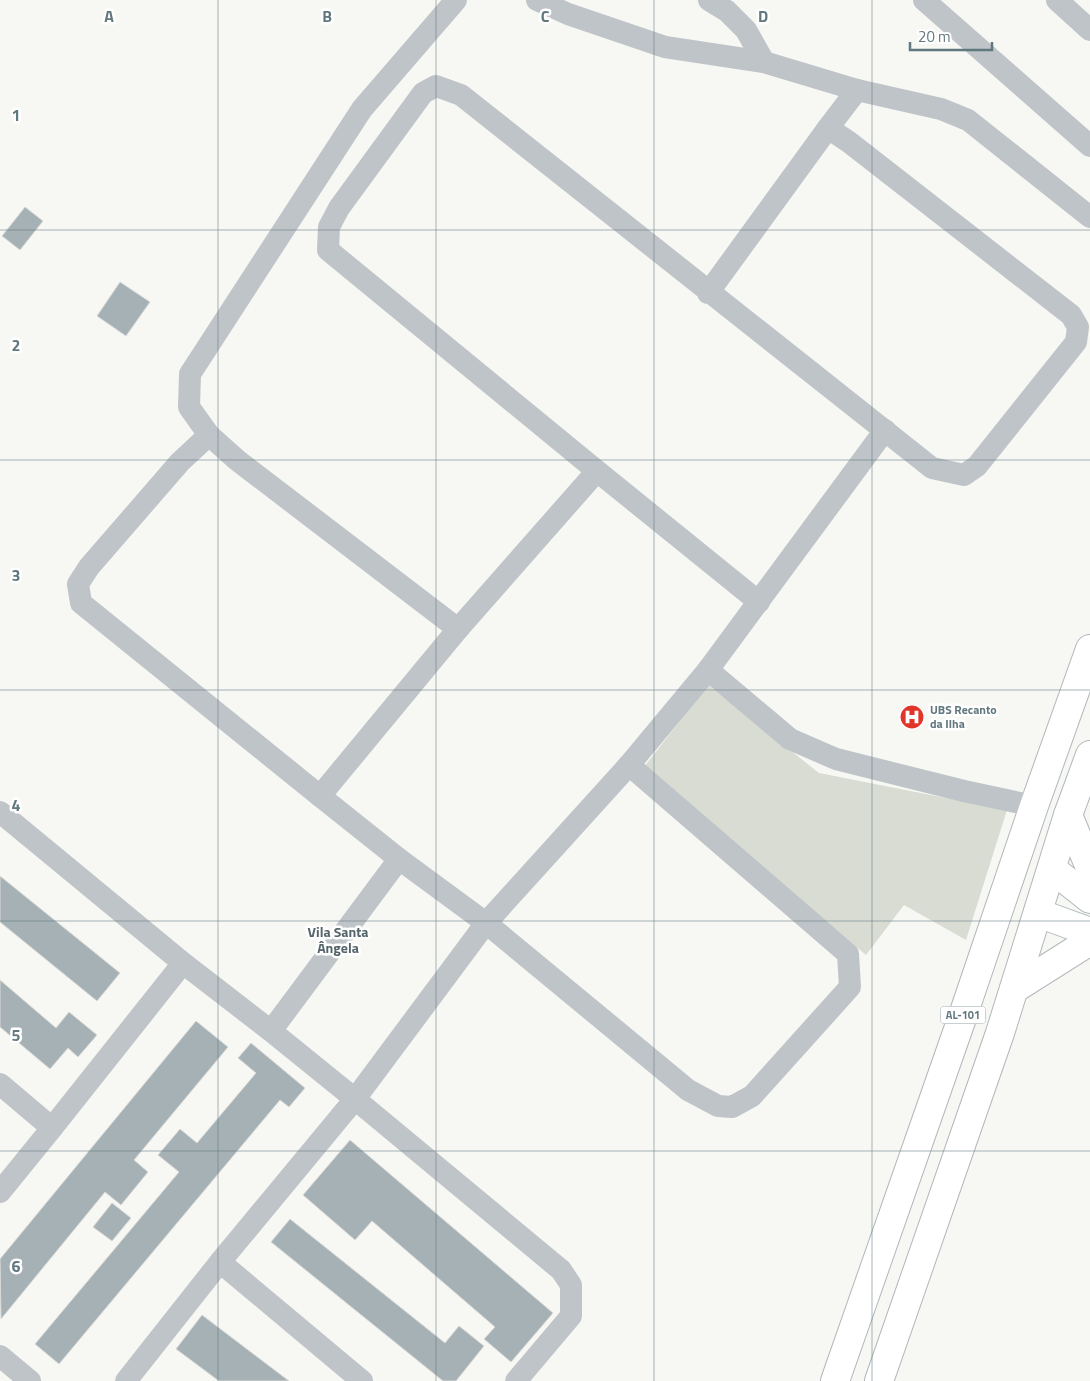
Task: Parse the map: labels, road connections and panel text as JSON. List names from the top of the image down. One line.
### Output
{"streets":{"main road":["AL-101"]},"districts":["Vila Santa Ângela"],"places":{"hospital":["UBS Recanto da Ilha"]},"scale_bar":"20 m","grid":{"columns":["A","B","C","D"],"rows":["1","2","3","4","5","6"]}}
